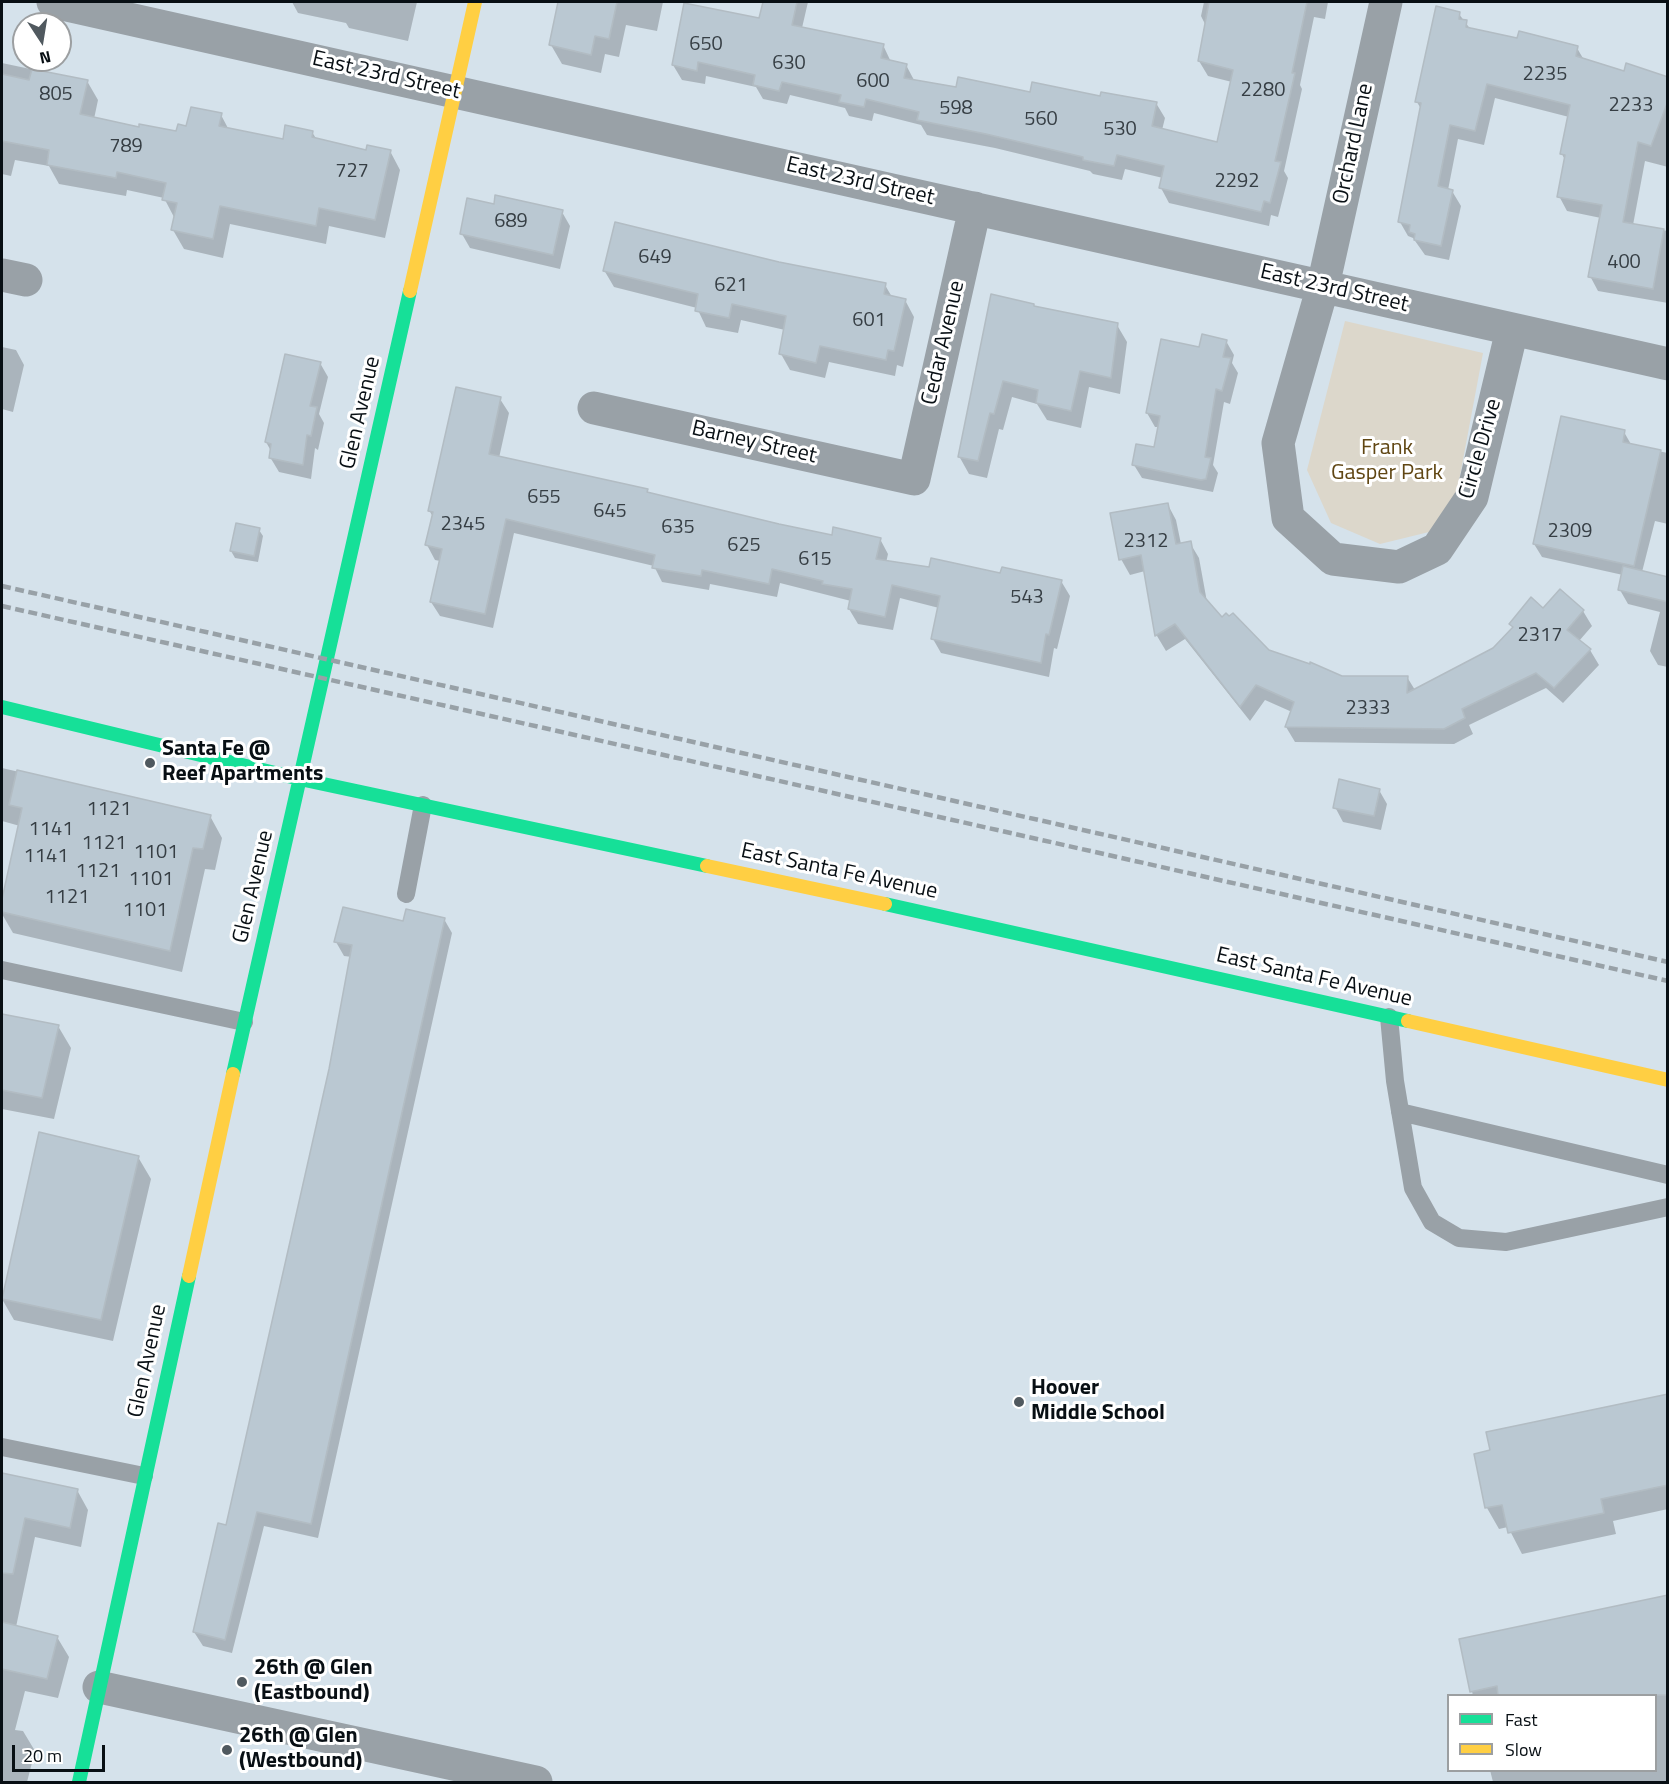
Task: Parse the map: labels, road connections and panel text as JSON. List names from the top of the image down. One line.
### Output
{"streets":{"street":["East 23rd Street","Orchard Lane","Cedar Avenue","Glen Avenue","Barney Street","Circle Drive","East Santa Fe Avenue"]},"crossings":[["East 23rd Street","Orchard Lane"],["East 23rd Street","Cedar Avenue"],["East 23rd Street","Glen Avenue"],["East 23rd Street","Circle Drive"],["Orchard Lane","Circle Drive"],["Cedar Avenue","Barney Street"],["Glen Avenue","East Santa Fe Avenue"]],"parks":["Frank Gasper Park"],"places":["Santa Fe @ Reef Apartments","Hoover Middle School","26th @ Glen (Eastbound)","26th @ Glen (Westbound)"],"house_numbers":["650","630","2235","600","2280","805","2233","598","560","530","789","727","2292","689","649","400","621","601","655","645","2345","635","2309","2312","625","615","543","2317","2333","1121","1141","1121","1101","1141","1121","1101","1121","1101"],"legend":["Fast","Slow"],"scale_bar":"20 m","north":"bottom"}
